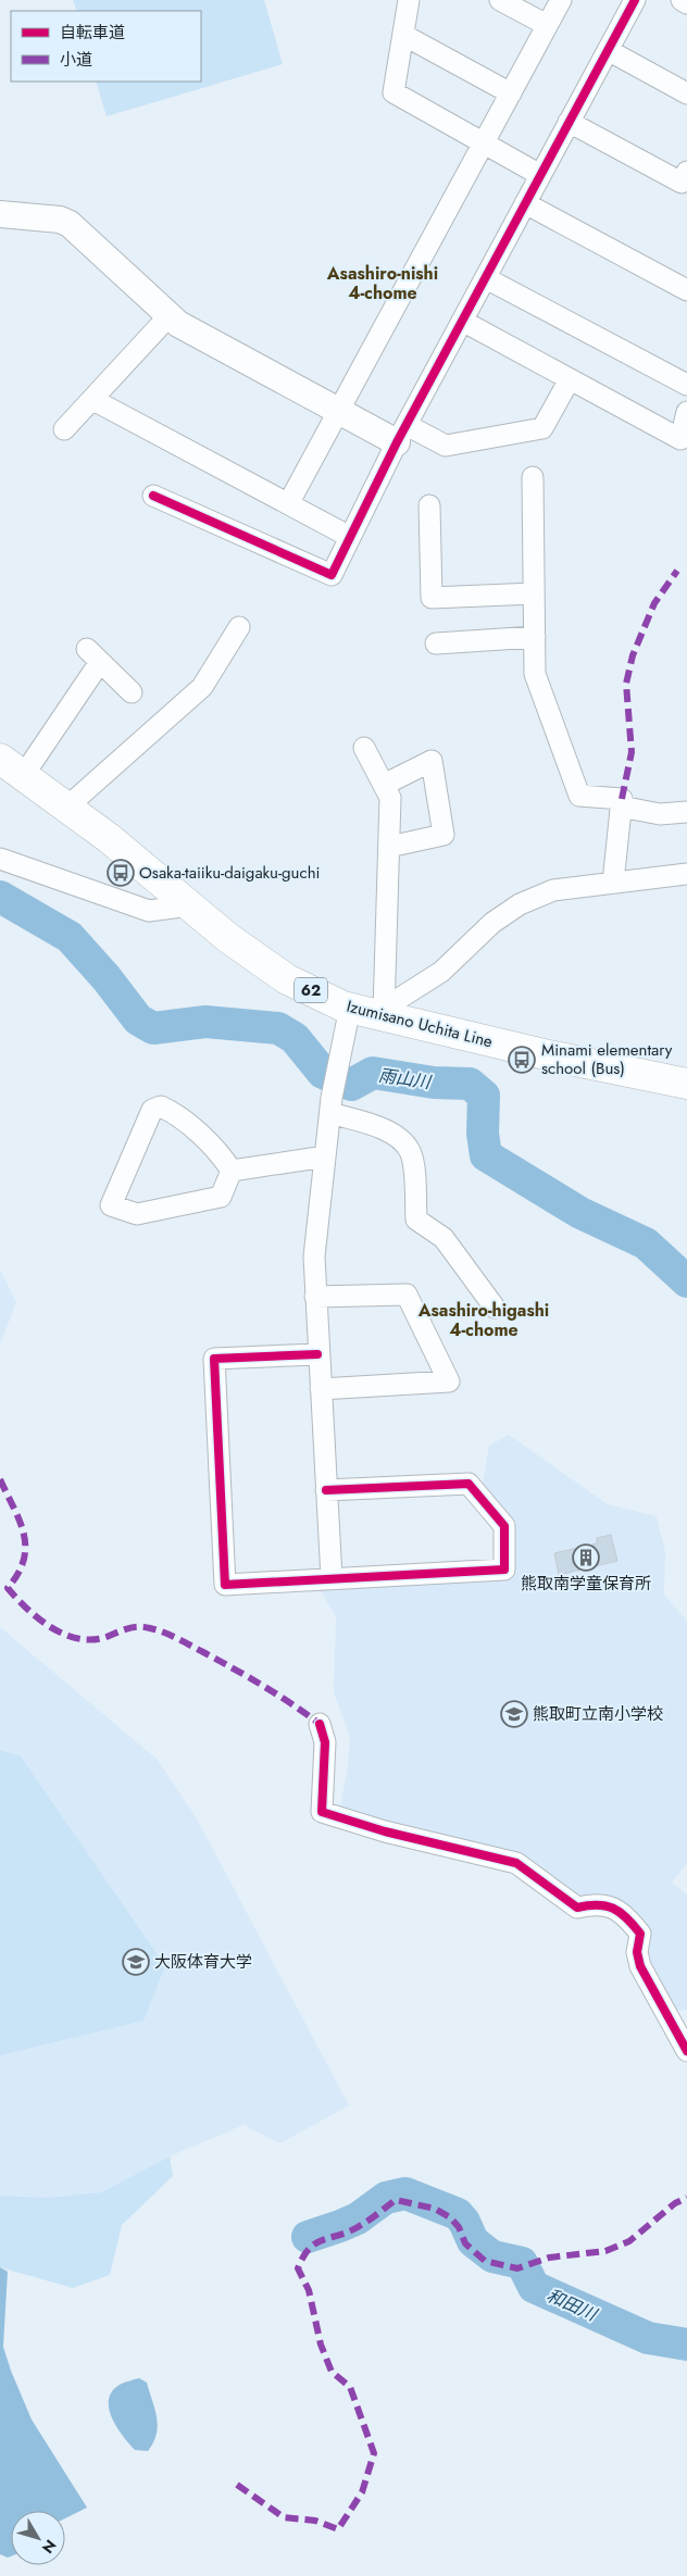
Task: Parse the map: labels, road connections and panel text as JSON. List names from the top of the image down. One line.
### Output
{"streets":{"main road":["62","Izumisano Uchita Line"]},"districts":["Asashiro-nishi 4-chome","Asashiro-higashi 4-chome"],"water":["雨山川","和田川"],"places":{"bus stop":["Osaka-taiiku-daigaku-guchi","Minami elementary school (Bus)"],"building":["熊取南学童保育所"],"school or university":["熊取町立南小学校","大阪体育大学"]},"legend":["自転車道","小道"],"north":"bottom right"}
